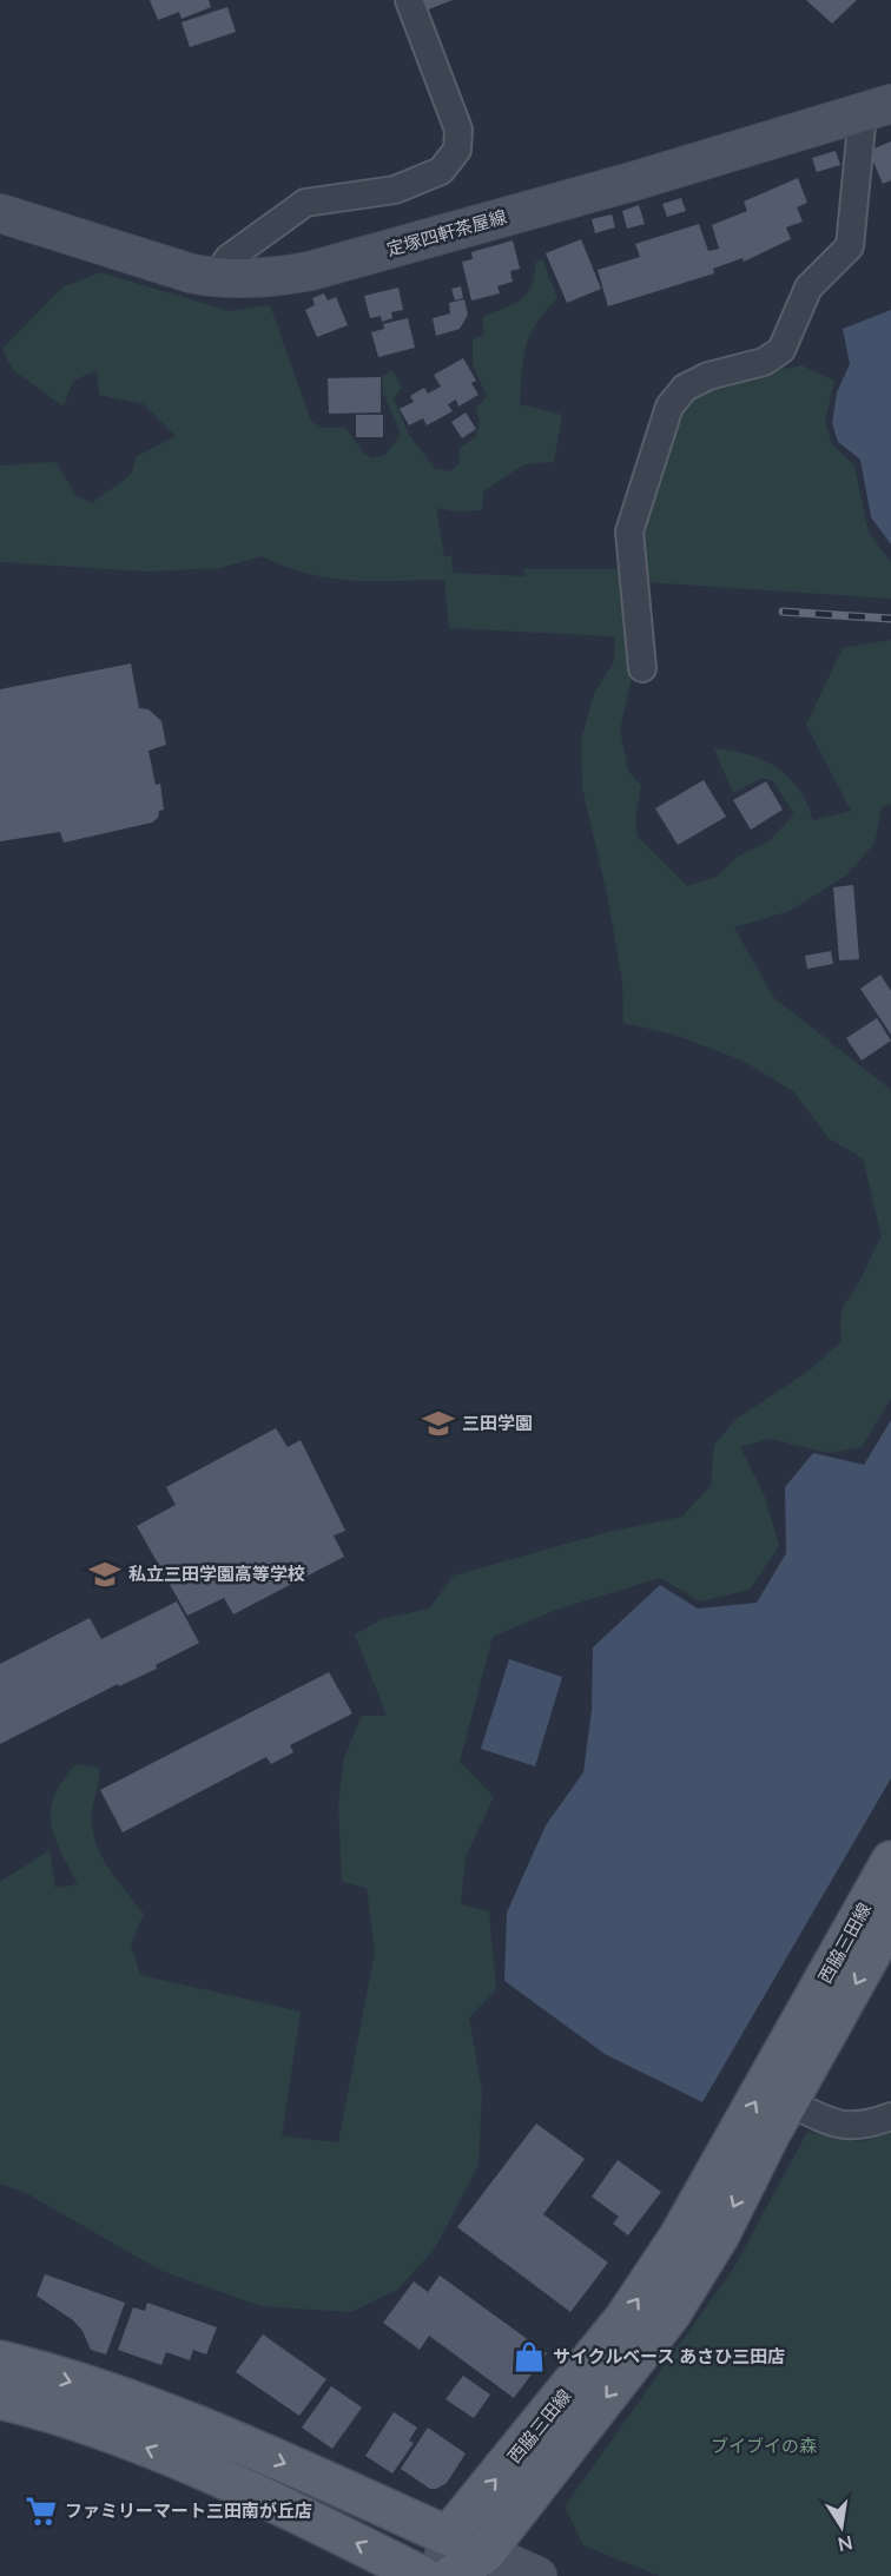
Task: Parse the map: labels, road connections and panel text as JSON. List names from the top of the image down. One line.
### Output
{"streets":{"main road":["定塚四軒茶屋線","西脇三田線"]},"parks":["ブイブイの森"],"places":{"school or university":["三田学園","私立三田学園高等学校"],"shop":["サイクルベース あさひ三田店"],"supermarket":["ファミリーマート三田南が丘店"]},"north":"bottom"}
